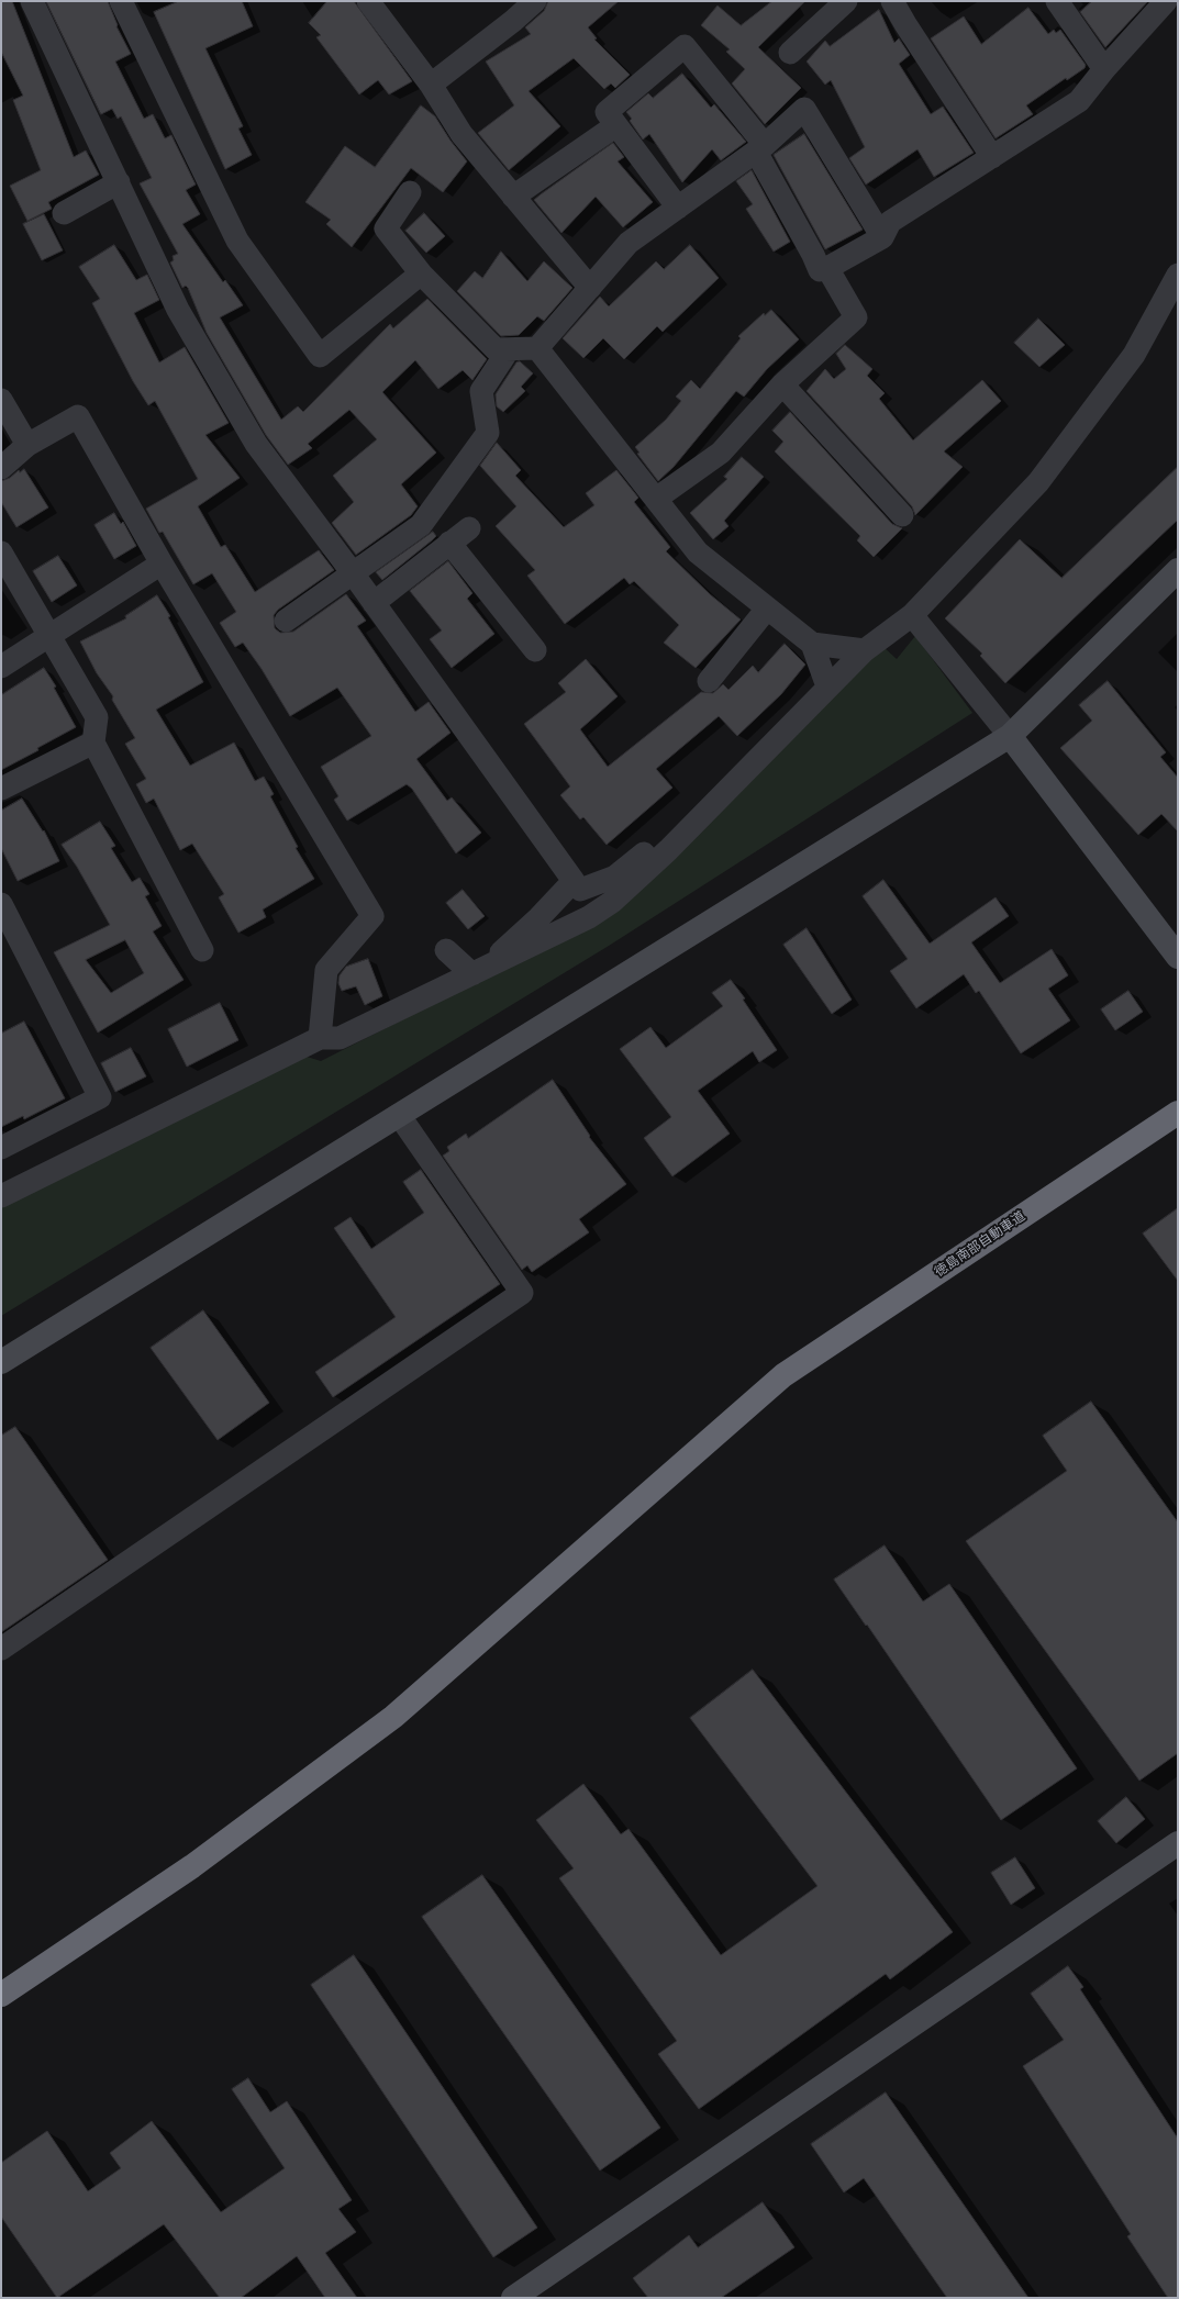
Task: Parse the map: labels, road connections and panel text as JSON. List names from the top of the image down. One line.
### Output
{"streets":{"highway":["徳島南部自動車道"]}}
